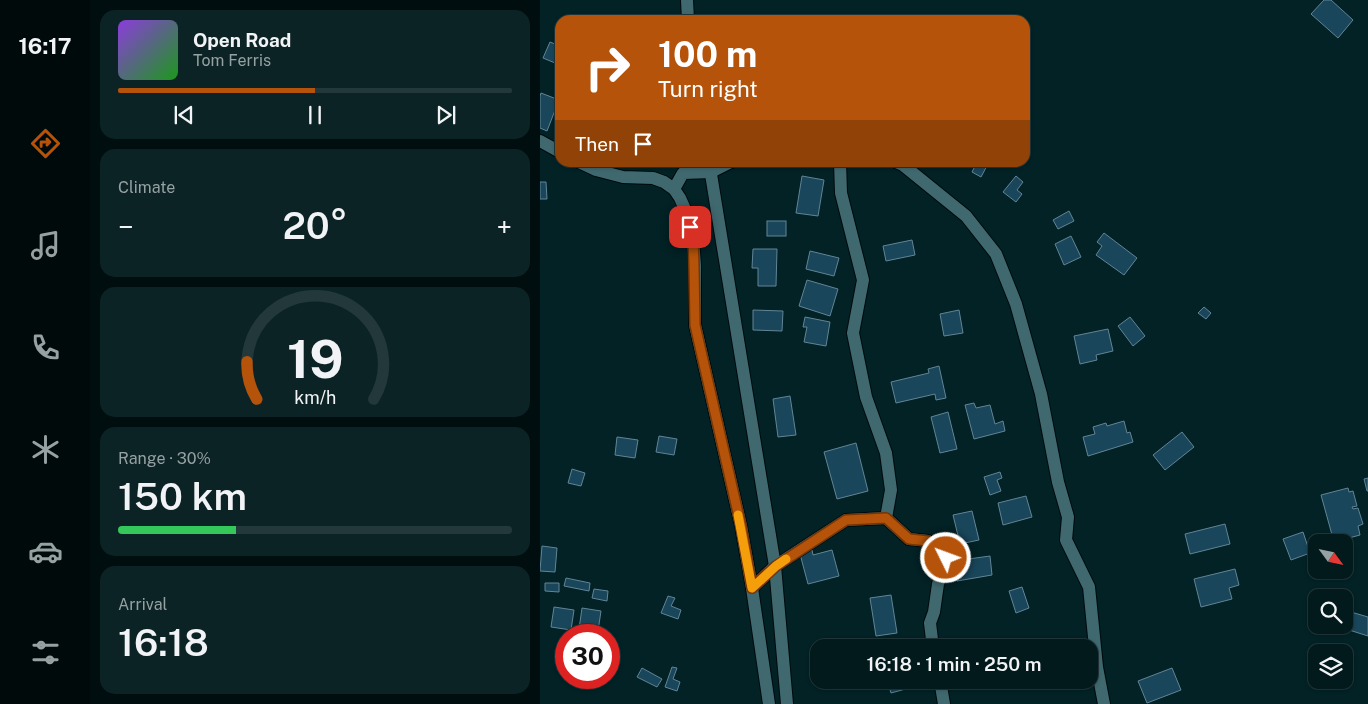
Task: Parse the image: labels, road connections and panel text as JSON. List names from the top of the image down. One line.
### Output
{"north":"bottom right","page":{"tabs":"16:17","turn":["100 m","Turn right"],"song":["Open Road","Tom Ferris"],"then":"Then","tile":["Climate",["Range · 30%","150 km"],["Arrival","16:18"]],"heat":["−","20°","+"],"limit":"30","trip":"16:18 · 1 min · 250 m","gauge":["19","km/h"]}}
